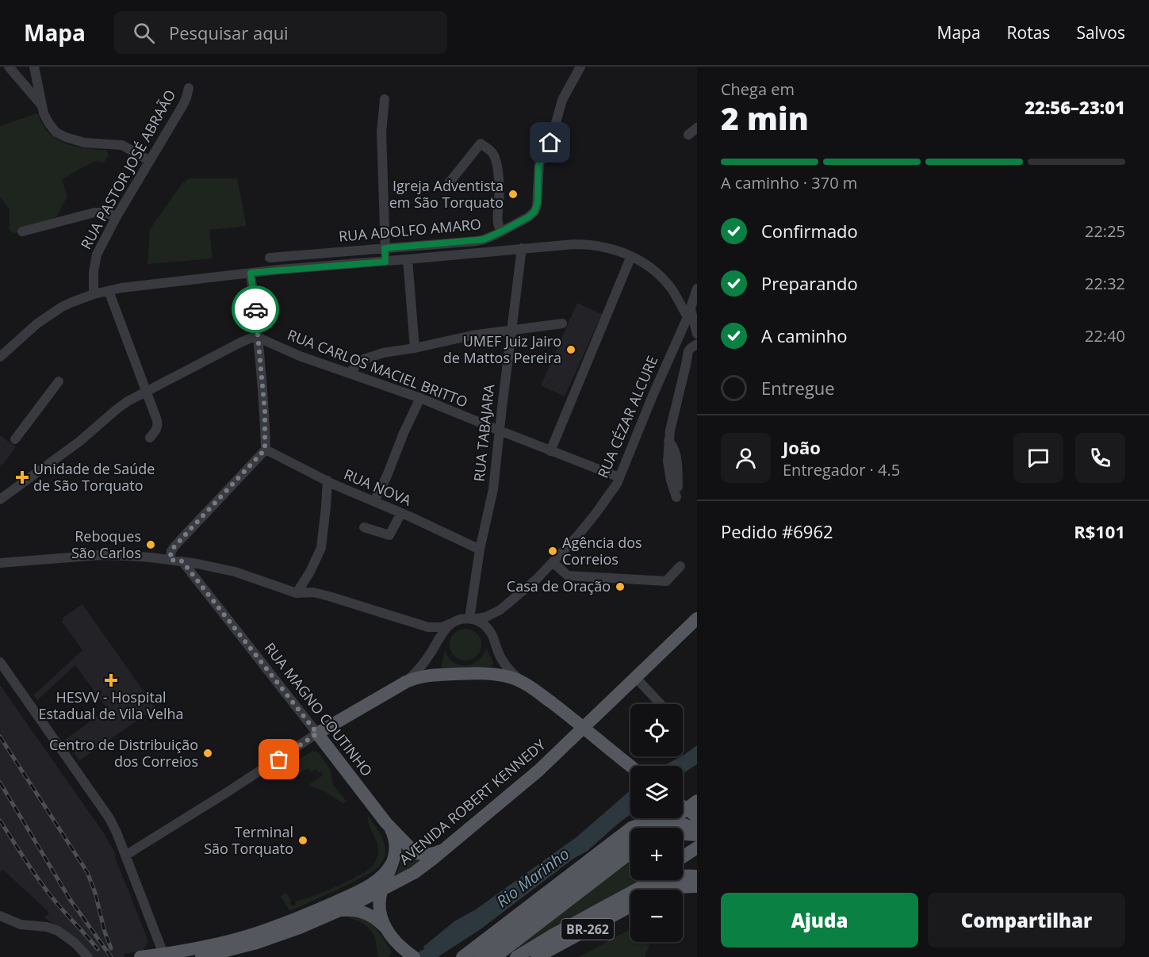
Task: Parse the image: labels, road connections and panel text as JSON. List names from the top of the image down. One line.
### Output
{"streets":{"main road":["RUA MAGNO COUTINHO","AVENIDA ROBERT KENNEDY","BR-262"],"street":["RUA PASTOR JOSÉ ABRAÃO","RUA ADOLFO AMARO","RUA CARLOS MACIEL BRITTO","RUA CÉZAR ALCURE","RUA TABAJARA","RUA NOVA"]},"crossings":[["RUA CARLOS MACIEL BRITTO","RUA CÉZAR ALCURE"],["RUA CARLOS MACIEL BRITTO","RUA TABAJARA"],["RUA CÉZAR ALCURE","RUA TABAJARA"],["RUA CÉZAR ALCURE","RUA MAGNO COUTINHO"],["RUA TABAJARA","RUA NOVA"],["RUA MAGNO COUTINHO","AVENIDA ROBERT KENNEDY"]],"water":["Rio Marinho"],"places":{"other":["Igreja Adventista em São Torquato","UMEF Juiz Jairo de Mattos Pereira","Reboques São Carlos","Agência dos Correios","Casa de Oração","Centro de Distribuição dos Correios","Terminal São Torquato"],"health":["Unidade de Saúde de São Torquato","HESVV - Hospital Estadual de Vila Velha"]},"page":{"header":"Mapa","search":"Pesquisar aqui","nav":["Mapa","Rotas","Salvos"],"heading":["2 min","Chega em","22:56–23:01"],"panel":["João","Entregador · 4.5","Pedido #6962","R$101"],"bar":"A caminho · 370 m","list":[["Confirmado","22:25"],["Preparando","22:32"],["A caminho","22:40"],"Entregue"],"map_buttons":["+","−"],"buttons":["Ajuda","Compartilhar"]}}
